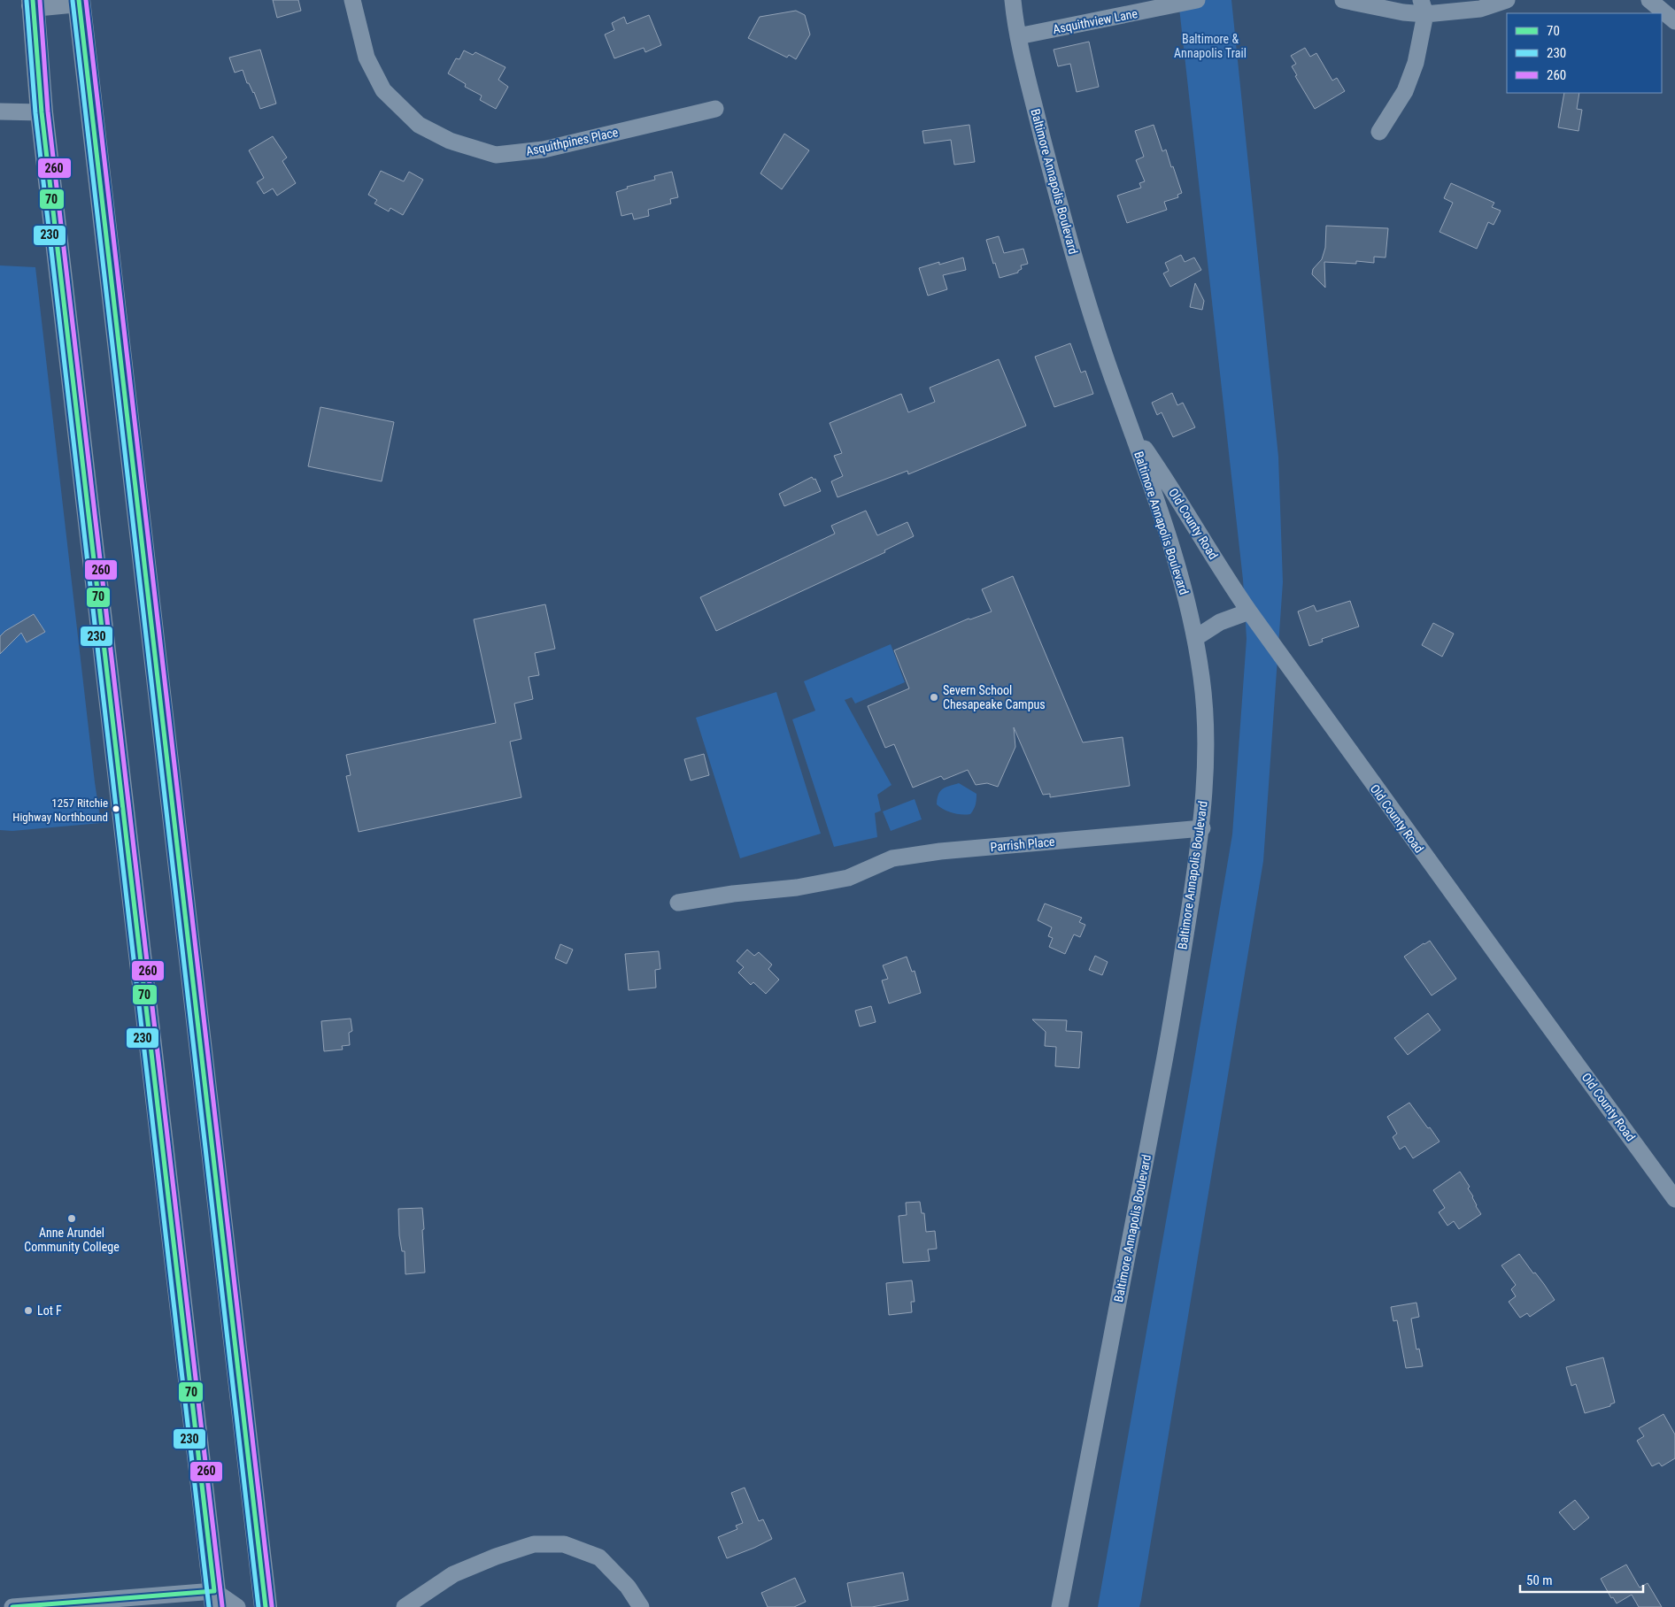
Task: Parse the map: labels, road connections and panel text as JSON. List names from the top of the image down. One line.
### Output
{"streets":{"street":["Asquithview Lane","Asquithpines Place","Baltimore Annapolis Boulevard","Old County Road","Parrish Place"]},"crossings":[["Asquithview Lane","Baltimore Annapolis Boulevard"],["Baltimore Annapolis Boulevard","Old County Road"],["Baltimore Annapolis Boulevard","Parrish Place"]],"parks":["Baltimore & Annapolis Trail"],"places":["Severn School Chesapeake Campus","1257 Ritchie Highway Northbound","Anne Arundel Community College","Lot F"],"lines":["transit line 70","transit line 260","transit line 230"],"legend":["70","230","260"],"scale_bar":"50 m"}
